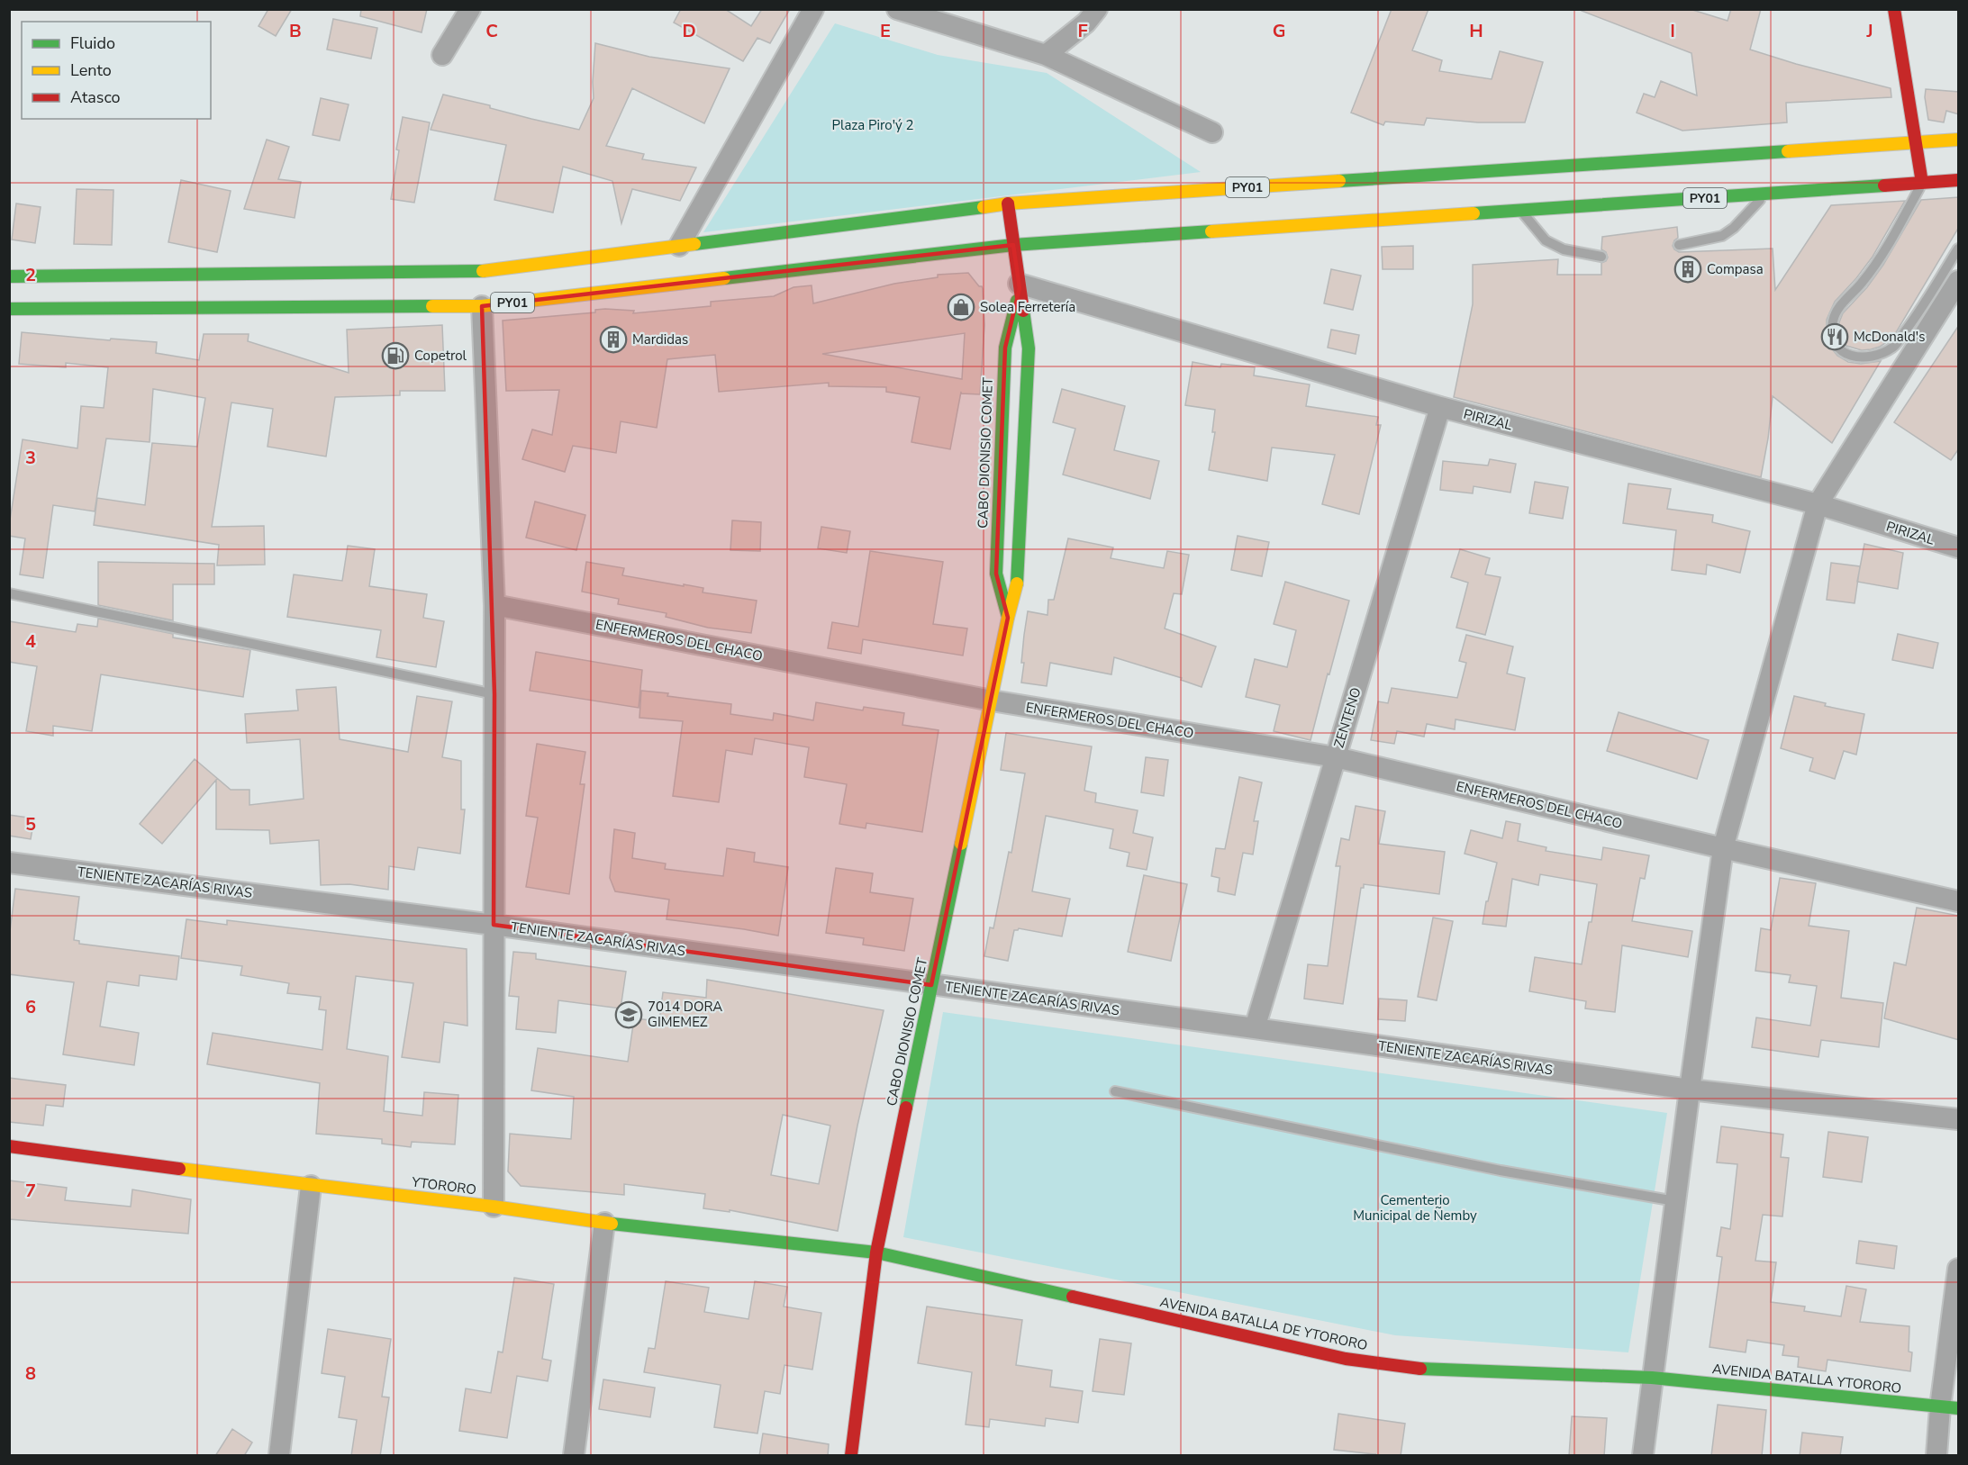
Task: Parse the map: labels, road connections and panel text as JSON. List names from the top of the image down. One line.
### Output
{"streets":{"main road":["PY01","CABO DIONISIO COMET","YTORORO","AVENIDA BATALLA DE YTORORO","AVENIDA BATALLA YTORORO"],"street":["PIRIZAL","ENFERMEROS DEL CHACO","ZENTENO","TENIENTE ZACARÍAS RIVAS"]},"crossings":[["PY01","CABO DIONISIO COMET"],["PIRIZAL","CABO DIONISIO COMET"],["PIRIZAL","ZENTENO"],["CABO DIONISIO COMET","ENFERMEROS DEL CHACO"],["CABO DIONISIO COMET","TENIENTE ZACARÍAS RIVAS"],["CABO DIONISIO COMET","YTORORO"],["CABO DIONISIO COMET","AVENIDA BATALLA DE YTORORO"],["ENFERMEROS DEL CHACO","ZENTENO"],["ZENTENO","TENIENTE ZACARÍAS RIVAS"],["YTORORO","AVENIDA BATALLA DE YTORORO"],["AVENIDA BATALLA DE YTORORO","AVENIDA BATALLA YTORORO"]],"parks":["Plaza Piro'ý 2","Cementerio Municipal de Ñemby"],"places":{"building":["Compasa","Mardidas"],"shop":["Solea Ferretería"],"restaurant":["McDonald's"],"fuel station":["Copetrol"],"school or university":["7014 DORA GIMEMEZ"]},"legend":["Fluido","Lento","Atasco"],"grid":{"columns":["B","C","D","E","F","G","H","I","J"],"rows":["2","3","4","5","6","7","8"]}}
